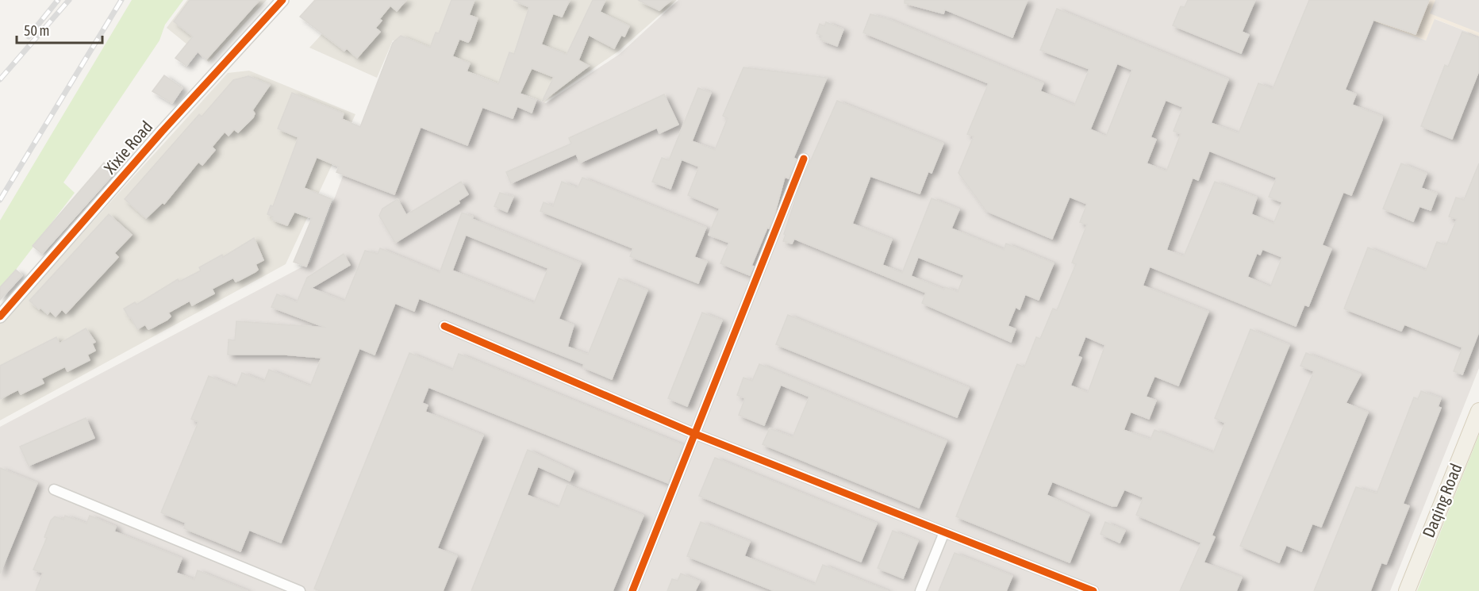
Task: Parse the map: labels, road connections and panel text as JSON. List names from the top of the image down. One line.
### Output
{"streets":{"main road":["Daqing Road"],"street":["Xixie Road"]},"scale_bar":"50 m"}
